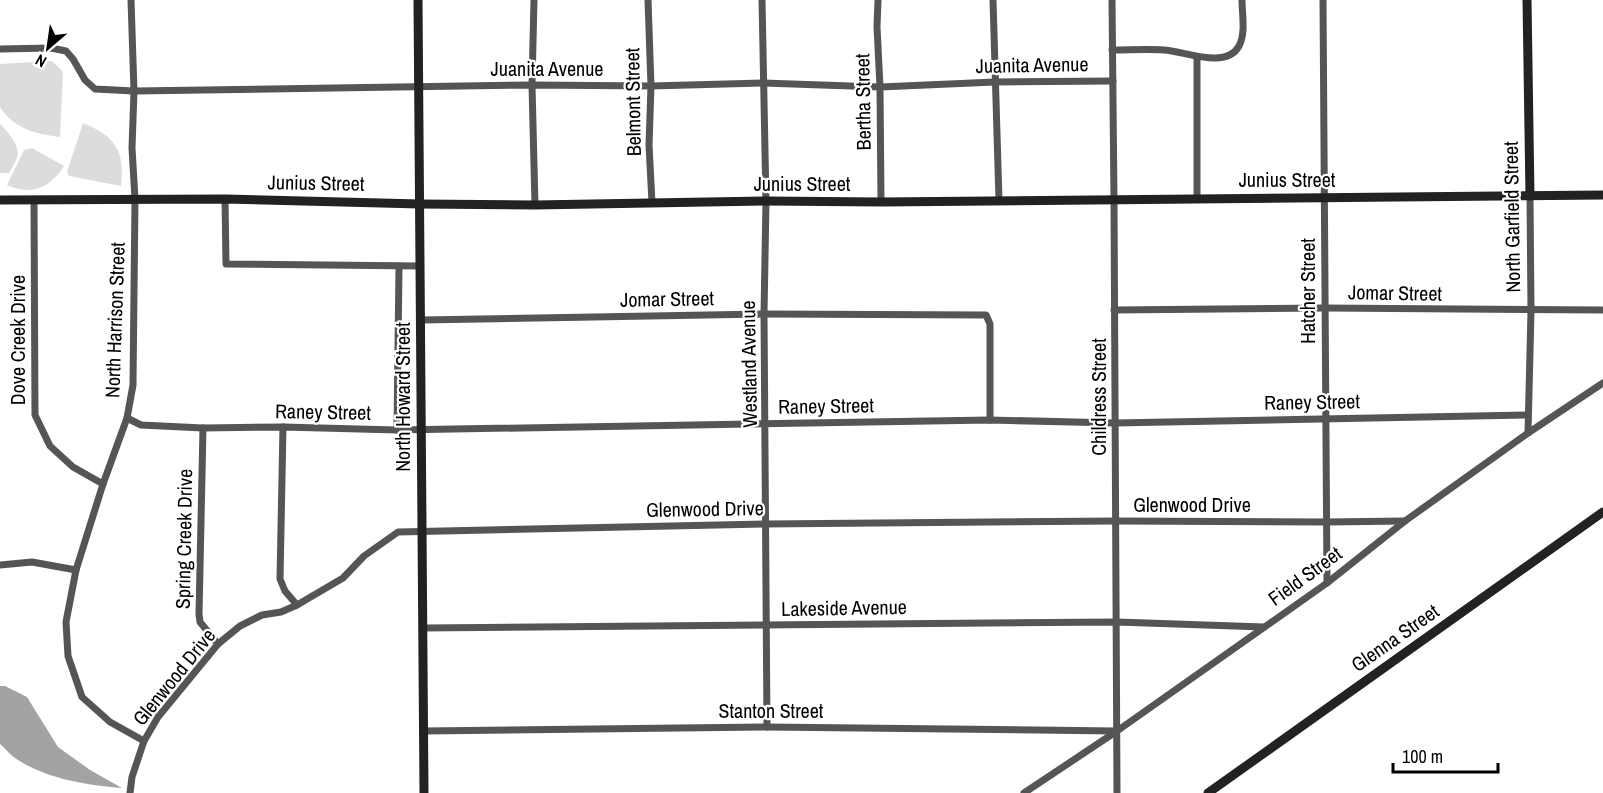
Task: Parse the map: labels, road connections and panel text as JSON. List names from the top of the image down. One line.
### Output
{"streets":{"street":["Juanita Avenue","Belmont Street","Bertha Street","Junius Street","North Garfield Street","Hatcher Street","Jomar Street","North Harrison Street","Dove Creek Drive","Westland Avenue","North Howard Street","Childress Street","Raney Street","Glenwood Drive","Spring Creek Drive","Field Street","Lakeside Avenue","Glenna Street","Stanton Street"]},"crossings":[["Juanita Avenue","Belmont Street"],["Juanita Avenue","Bertha Street"],["Juanita Avenue","North Harrison Street"],["Juanita Avenue","Westland Avenue"],["Juanita Avenue","North Howard Street"],["Juanita Avenue","Childress Street"],["Belmont Street","Junius Street"],["Bertha Street","Junius Street"],["Junius Street","North Garfield Street"],["Junius Street","Hatcher Street"],["Junius Street","North Harrison Street"],["Junius Street","Dove Creek Drive"],["Junius Street","Westland Avenue"],["Junius Street","North Howard Street"],["Junius Street","Childress Street"],["North Garfield Street","Jomar Street"],["North Garfield Street","Raney Street"],["North Garfield Street","Field Street"],["Hatcher Street","Jomar Street"],["Hatcher Street","Raney Street"],["Hatcher Street","Glenwood Drive"],["Hatcher Street","Field Street"],["Jomar Street","Westland Avenue"],["Jomar Street","North Howard Street"],["Jomar Street","Childress Street"],["Jomar Street","Raney Street"],["North Harrison Street","Dove Creek Drive"],["North Harrison Street","Raney Street"],["North Harrison Street","Glenwood Drive"],["Westland Avenue","Raney Street"],["Westland Avenue","Glenwood Drive"],["Westland Avenue","Lakeside Avenue"],["Westland Avenue","Stanton Street"],["North Howard Street","Raney Street"],["North Howard Street","Glenwood Drive"],["North Howard Street","Lakeside Avenue"],["North Howard Street","Stanton Street"],["Childress Street","Raney Street"],["Childress Street","Glenwood Drive"],["Childress Street","Field Street"],["Childress Street","Lakeside Avenue"],["Childress Street","Stanton Street"],["Raney Street","Spring Creek Drive"],["Glenwood Drive","Spring Creek Drive"],["Glenwood Drive","Field Street"],["Field Street","Lakeside Avenue"],["Field Street","Stanton Street"]],"scale_bar":"100 m","north":"bottom left"}
